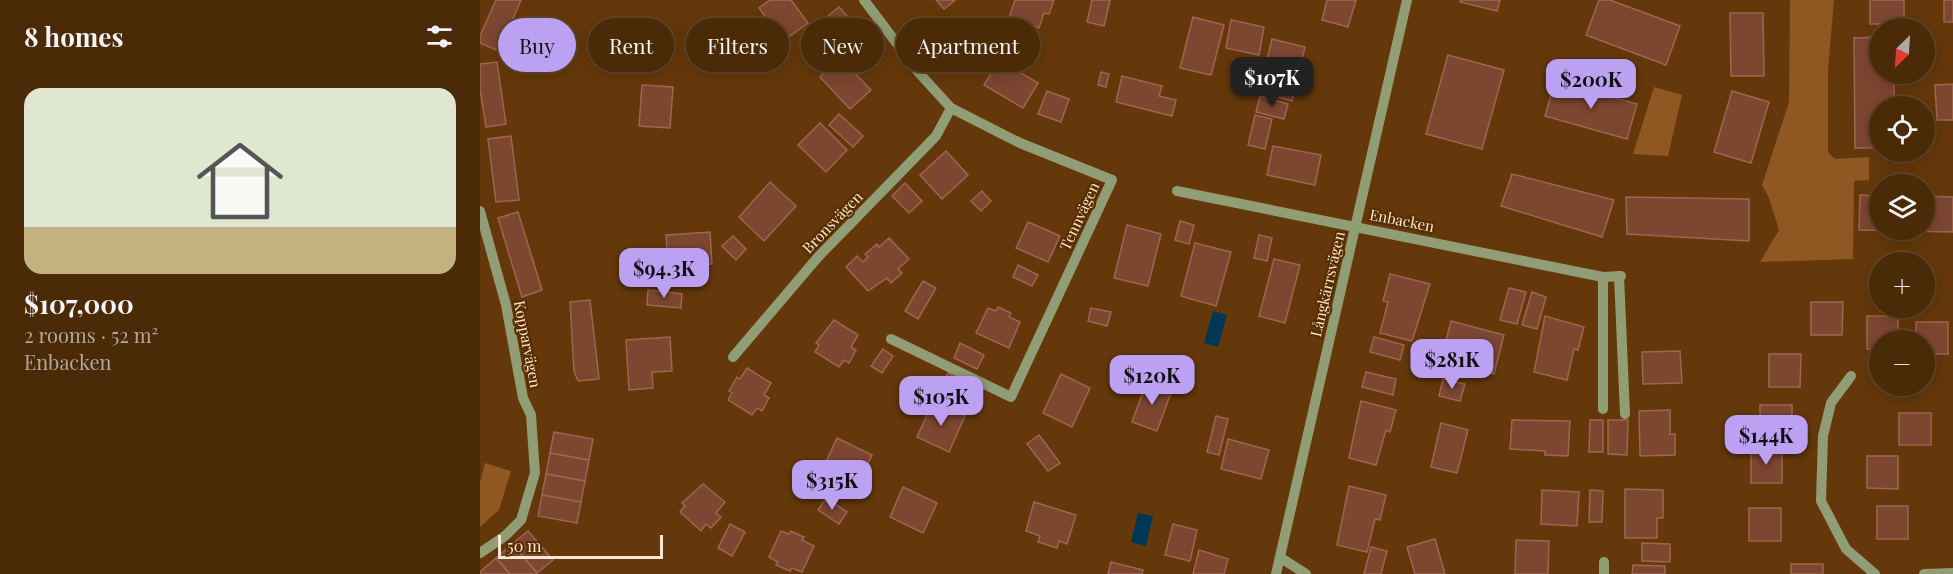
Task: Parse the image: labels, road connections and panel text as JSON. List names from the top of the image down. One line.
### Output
{"streets":{"street":["Tennvägen","Enbacken","Bronsvägen","Långkärrsvägen","Kopparvägen"]},"crossings":[["Tennvägen","Bronsvägen"],["Enbacken","Långkärrsvägen"]],"scale_bar":"50 m","north":"bottom left","page":{"heading":"8 homes","map_buttons":["+","−"],"chip":["Buy","Rent","Filters","New","Apartment"],"price":["$107K","$200K","$94.3K","$281K","$120K","$105K","$144K","$315K"],"list":[{"name":"$107,000","note":"2 rooms · 52 m² · Enbacken"}],"scale":"50 m"}}
